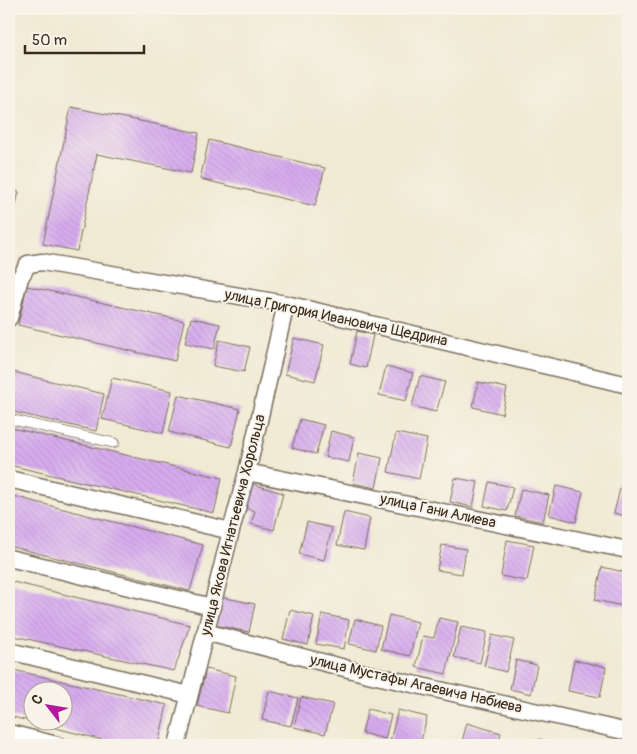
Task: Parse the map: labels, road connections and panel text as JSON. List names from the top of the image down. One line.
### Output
{"streets":{"street":["улица Григория Ивановича Щедрина","улица Гани Алиева","улица Якова Игнатьевича Хорольца","улица Мустафы Агаевича Набиева"]},"crossings":[["улица Григория Ивановича Щедрина","улица Якова Игнатьевича Хорольца"],["улица Гани Алиева","улица Якова Игнатьевича Хорольца"],["улица Якова Игнатьевича Хорольца","улица Мустафы Агаевича Набиева"]],"scale_bar":"50 m","north":"top left"}
